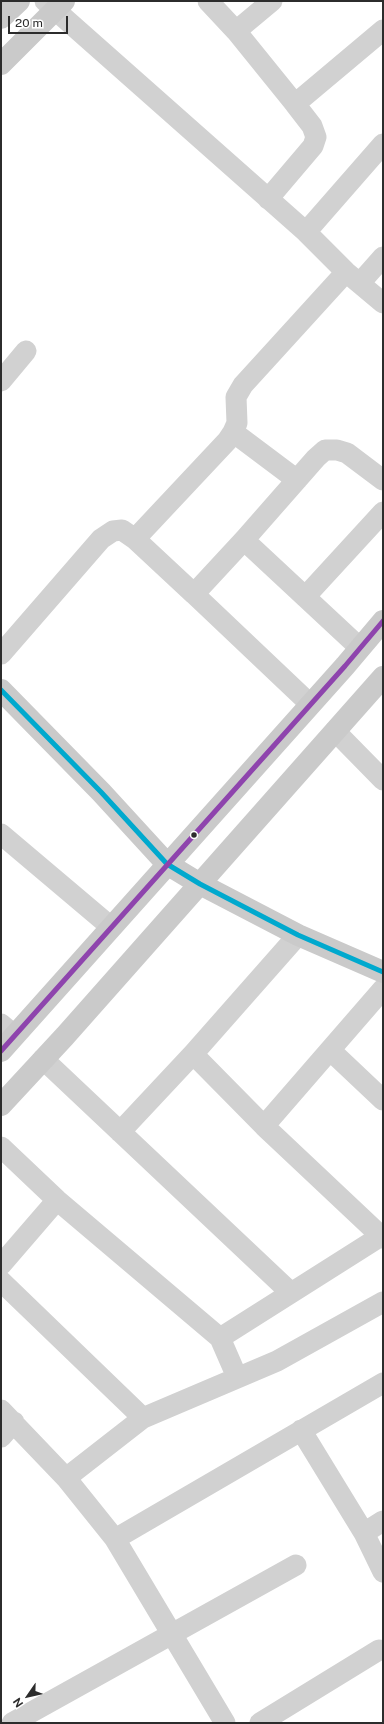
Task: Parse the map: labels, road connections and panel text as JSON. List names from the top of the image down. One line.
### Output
{"scale_bar":"20 m","north":"bottom left"}
